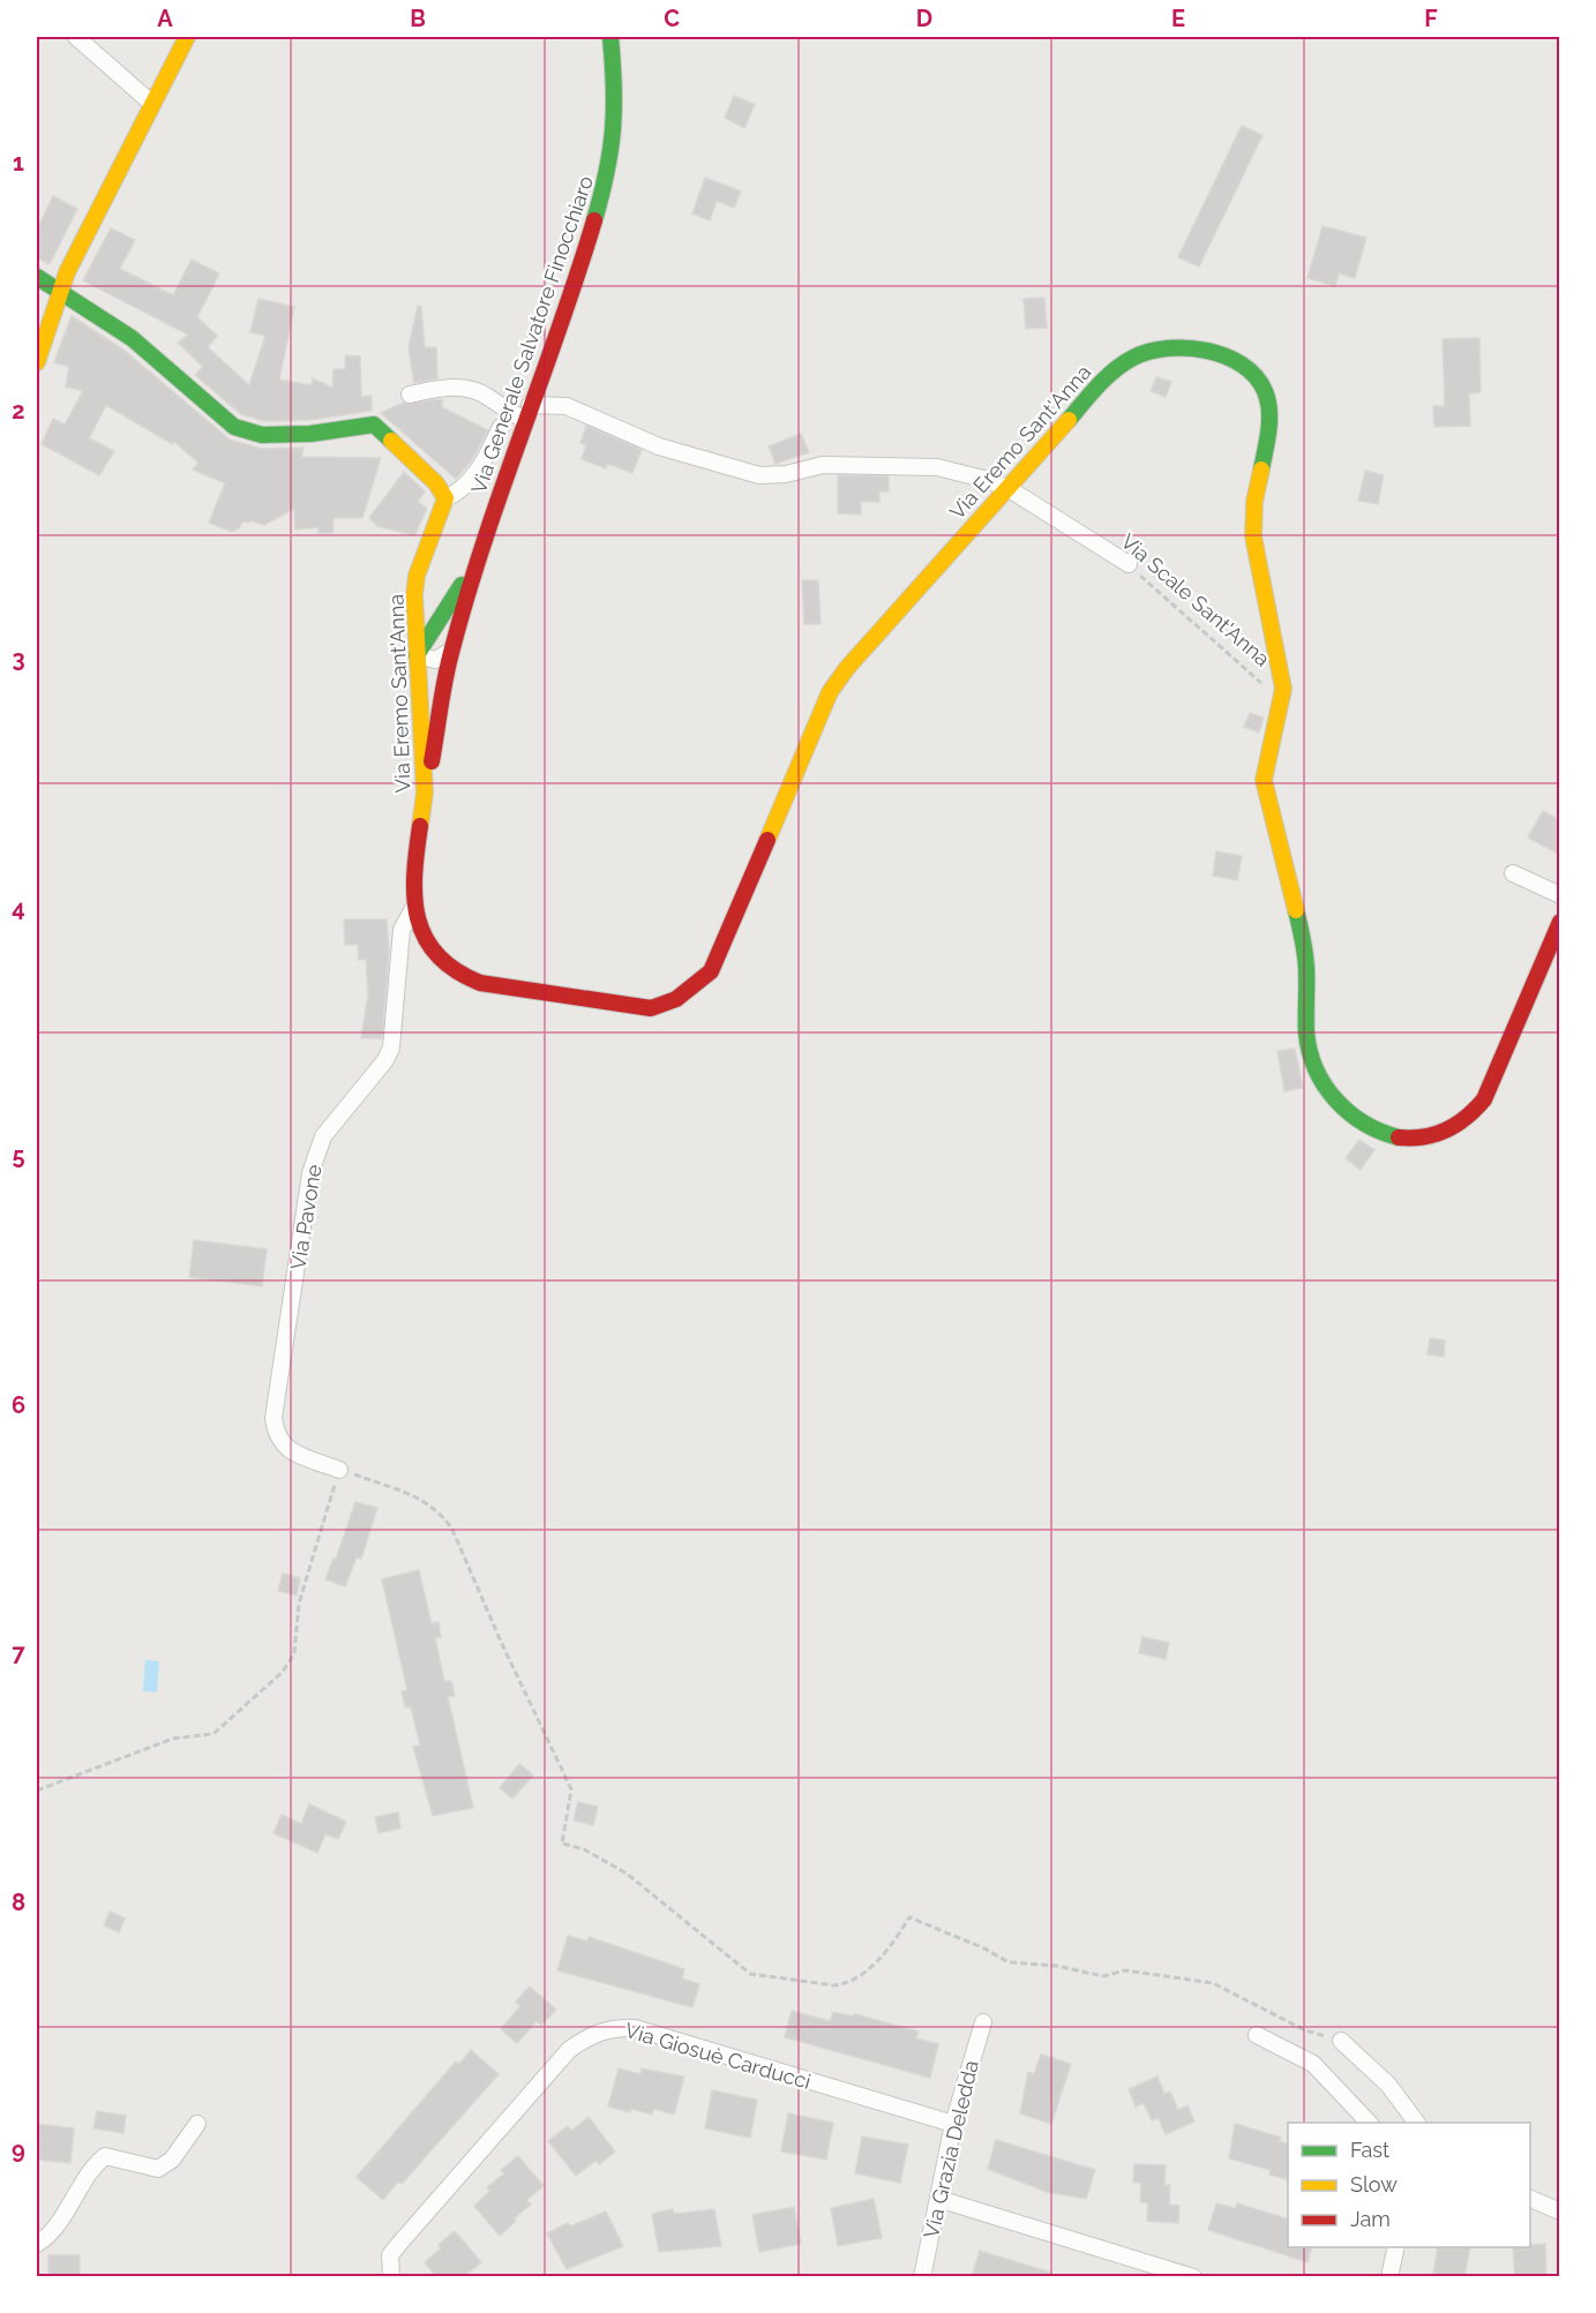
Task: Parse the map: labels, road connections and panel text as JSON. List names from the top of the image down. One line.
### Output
{"streets":{"street":["Via Generale Salvatore Finocchiaro","Via Eremo Sant'Anna","Via Scale Sant'Anna","Via Pavone","Via Giosuè Carducci","Via Grazia Deledda"]},"crossings":[["Via Generale Salvatore Finocchiaro","Via Scale Sant'Anna"],["Via Eremo Sant'Anna","Via Scale Sant'Anna"],["Via Eremo Sant'Anna","Via Pavone"],["Via Giosuè Carducci","Via Grazia Deledda"]],"legend":["Fast","Slow","Jam"],"grid":{"columns":["A","B","C","D","E","F"],"rows":["1","2","3","4","5","6","7","8","9"]}}
